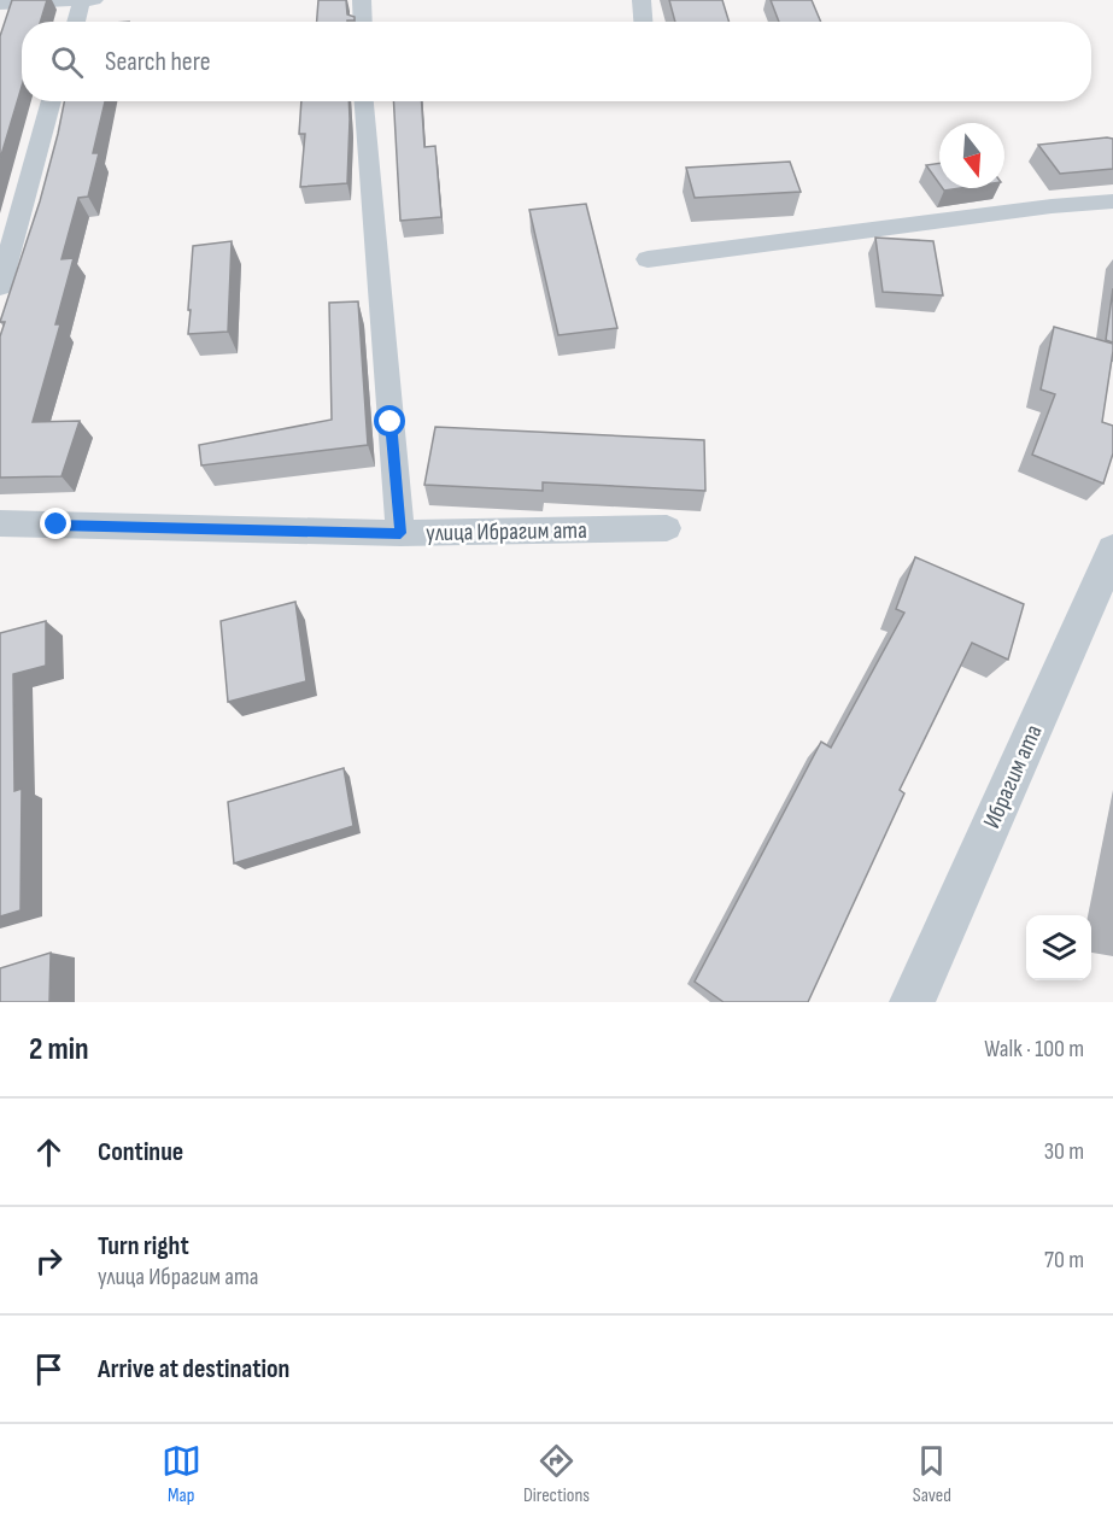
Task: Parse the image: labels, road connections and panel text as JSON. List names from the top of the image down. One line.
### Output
{"streets":{"street":["улица Ибрагим ата","Ибрагим ата"]},"north":"bottom","page":{"search":"Search here","heading":["2 min","Walk · 100 m"],"list":[["Continue","30 m"],["Turn right","улица Ибрагим ата","70 m"],"Arrive at destination"],"nav":["Map","Directions","Saved"]}}
